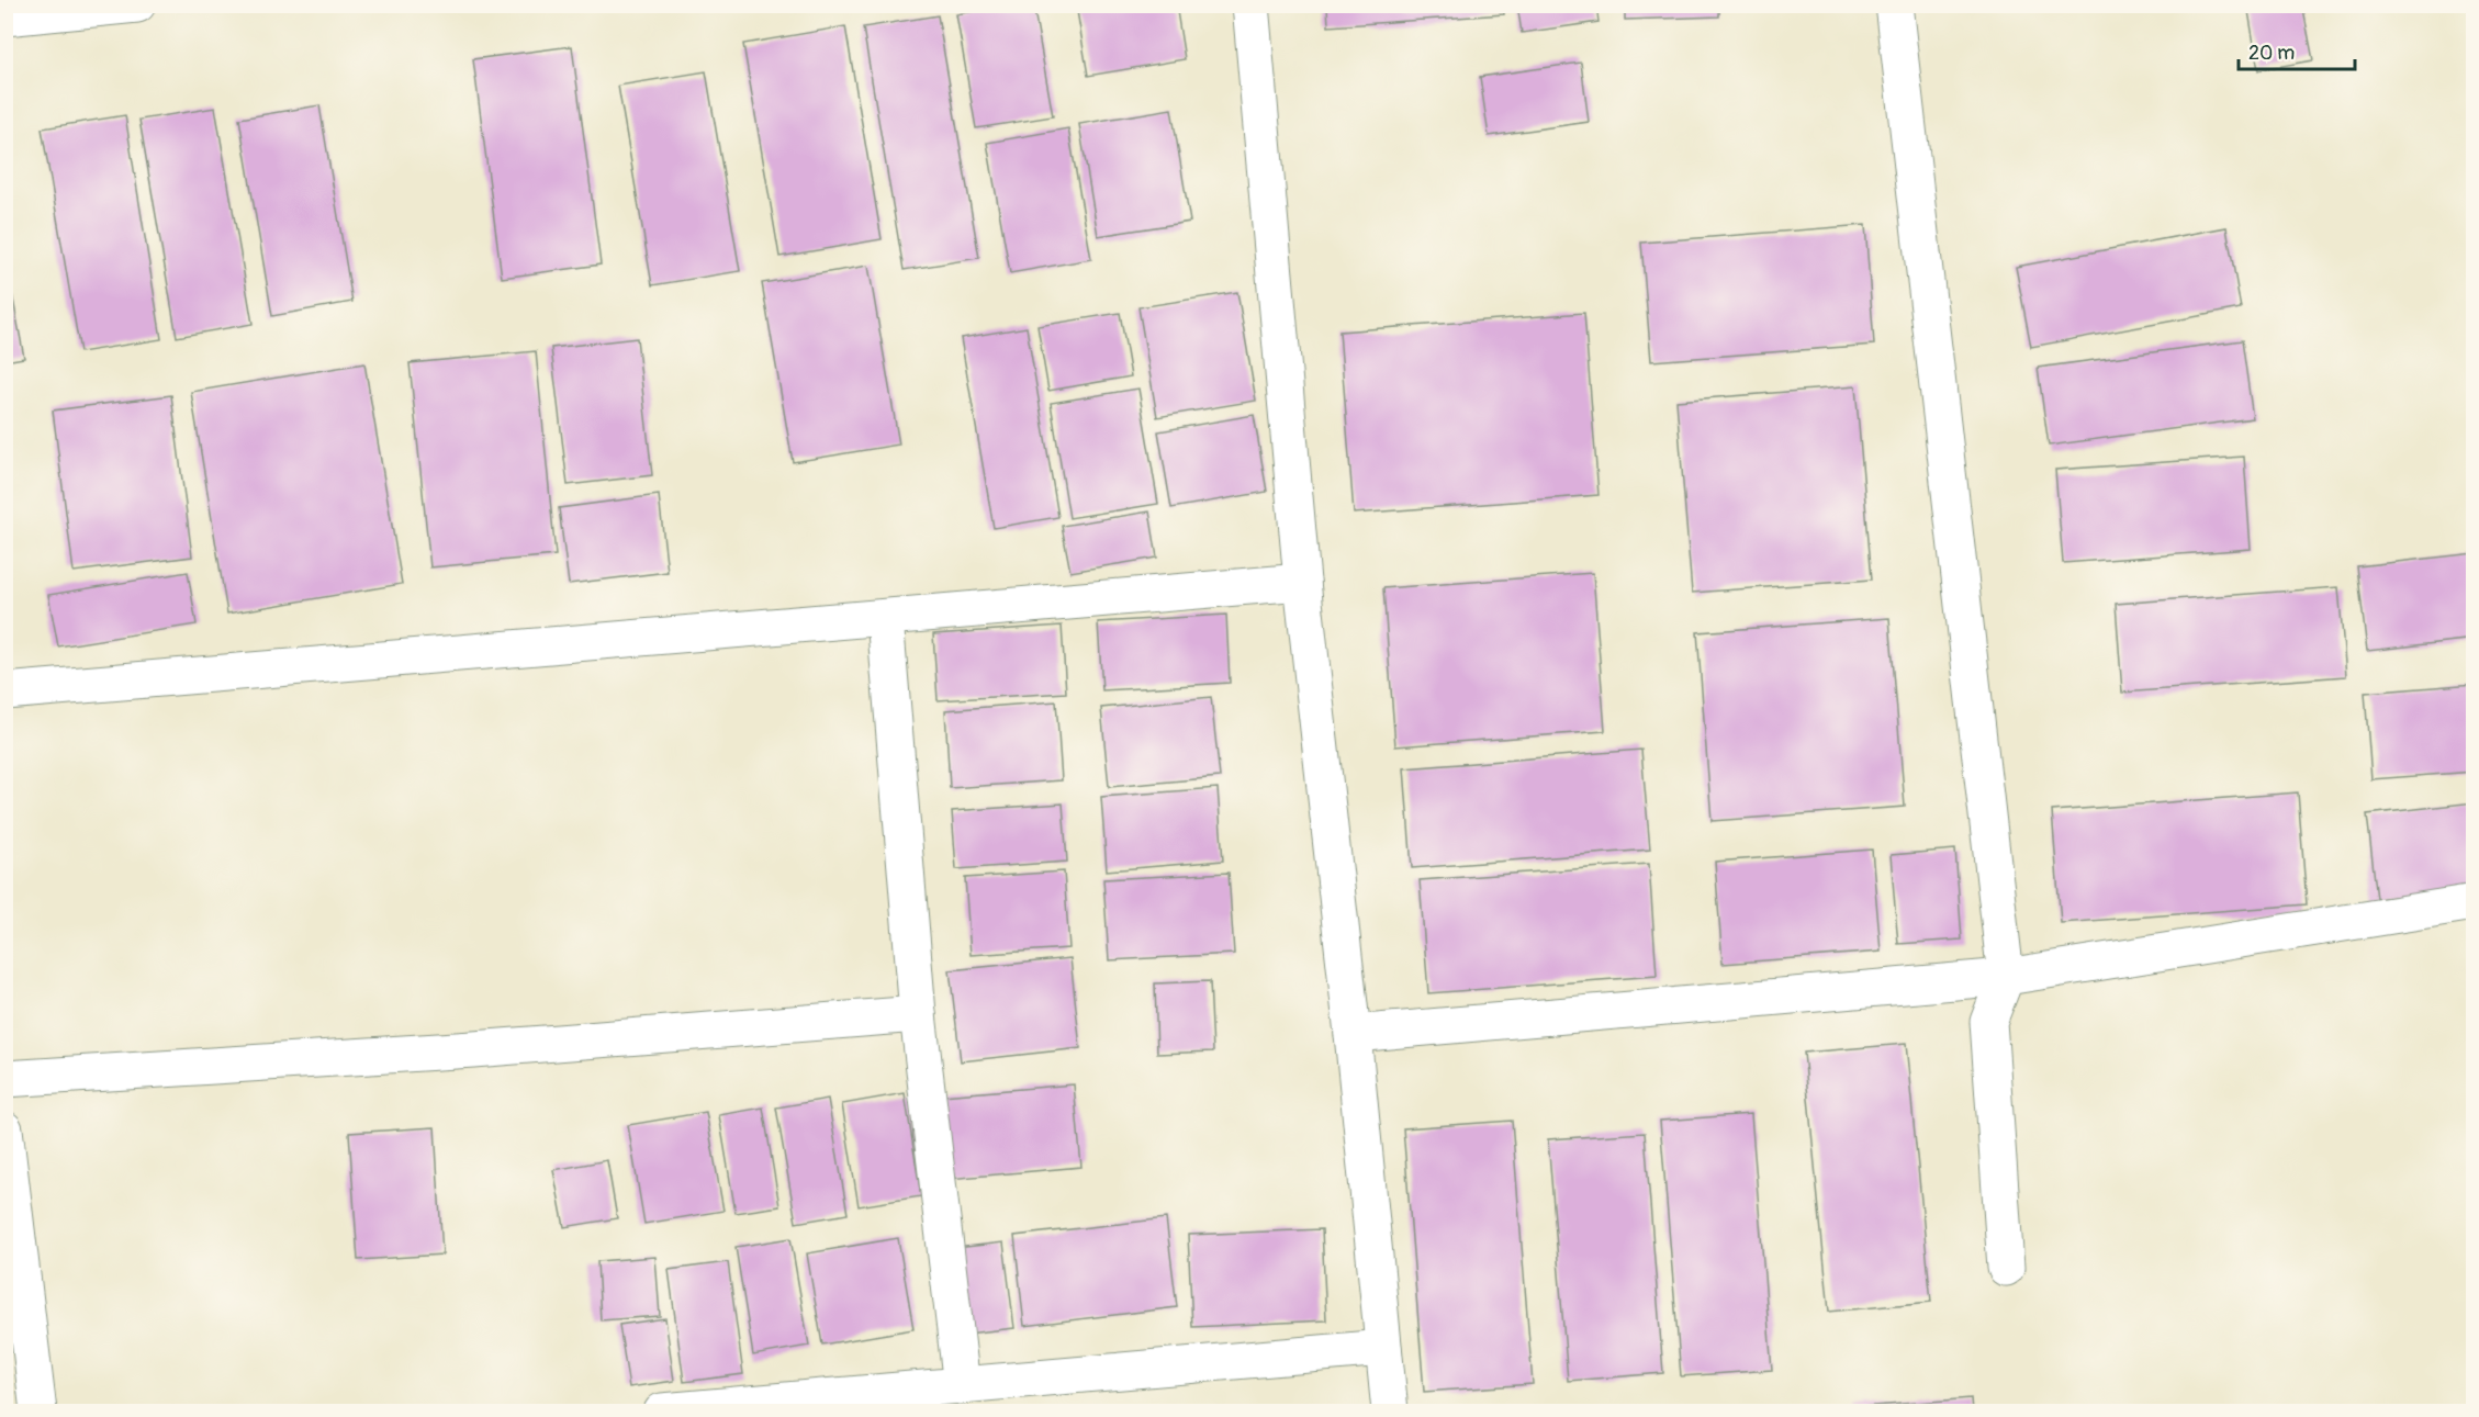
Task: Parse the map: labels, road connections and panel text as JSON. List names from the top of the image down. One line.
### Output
{"scale_bar":"20 m"}
